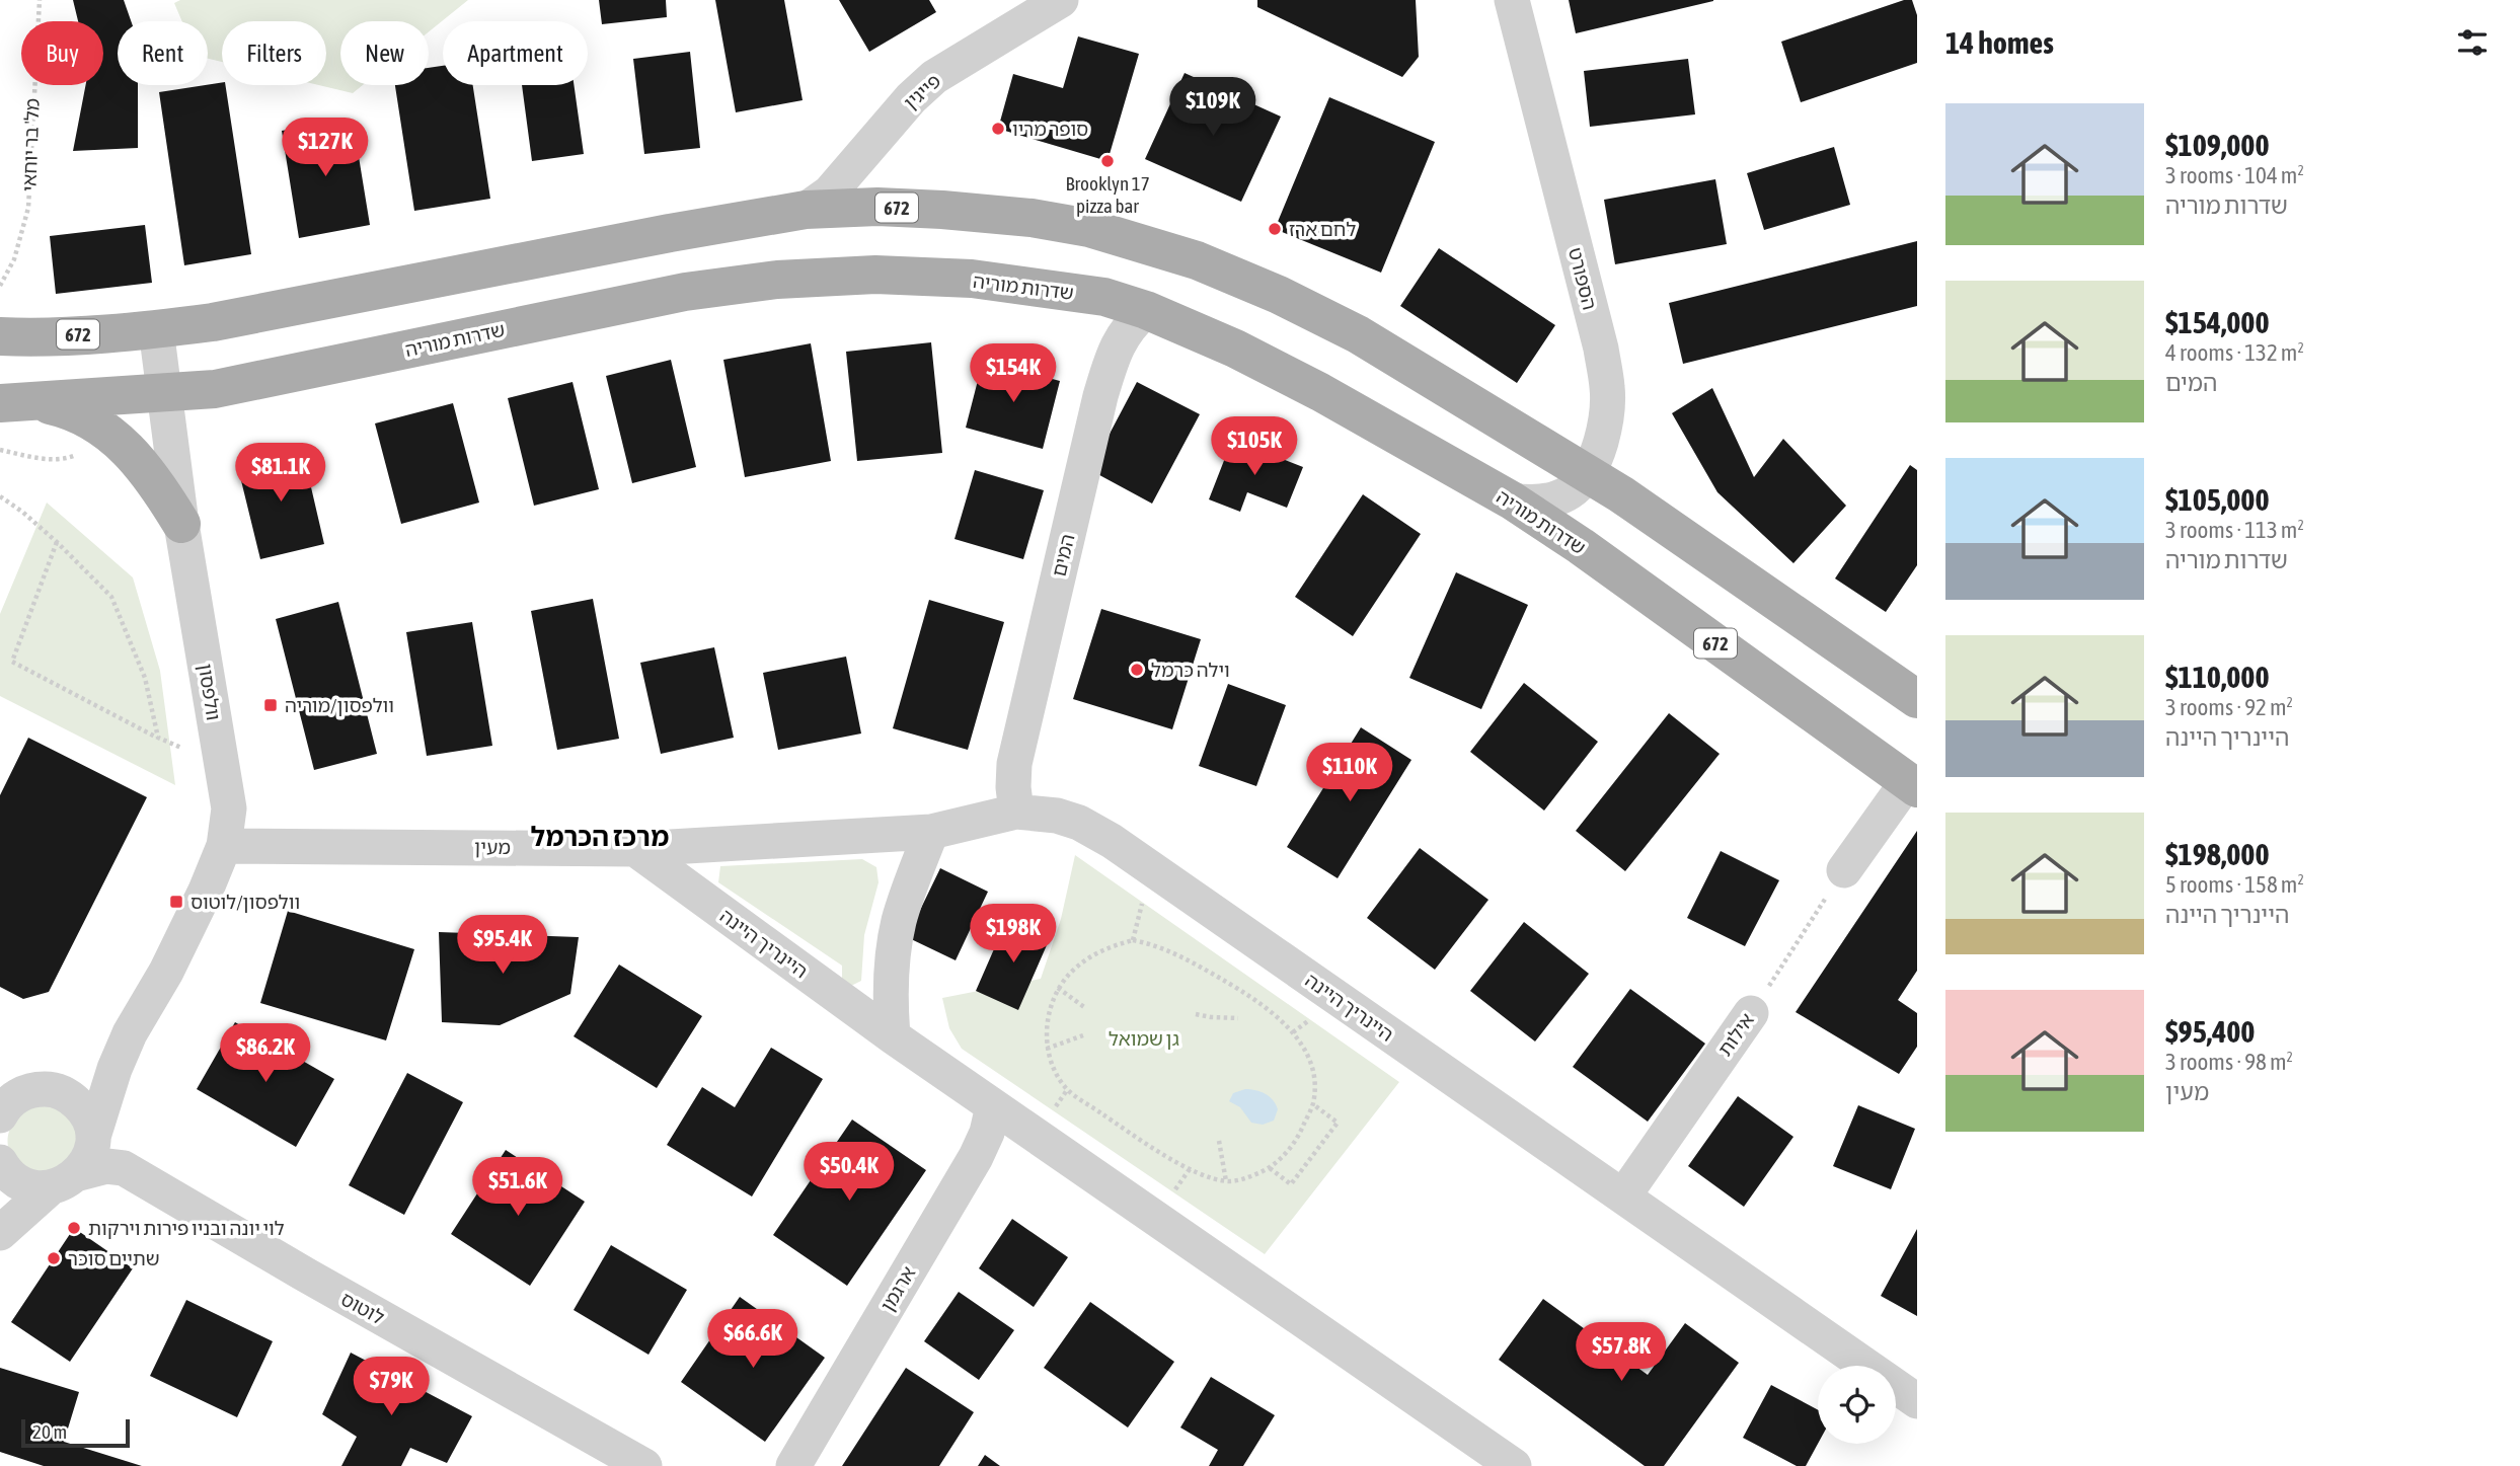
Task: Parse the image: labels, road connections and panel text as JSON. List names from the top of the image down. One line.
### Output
{"streets":{"main road":["672","שדרות מוריה"],"street":["פייגין","הספורט","המים","וולפסון","מעין","היינריך היינה","אילות","ארגמן","לוטוס"],"path":["מל' בר יוחאי"]},"crossings":[["פייגין","672"],["672","הספורט"],["672","וולפסון"],["הספורט","שדרות מוריה"],["שדרות מוריה","המים"],["שדרות מוריה","וולפסון"],["המים","היינריך היינה"],["וולפסון","מעין"],["וולפסון","לוטוס"],["מעין","היינריך היינה"],["היינריך היינה","אילות"],["היינריך היינה","ארגמן"]],"districts":["מרכז הכרמל"],"parks":["גן שמואל"],"places":{"other":["סופר מריו","Brooklyn 17 pizza bar","לחם ארז","וילה כרמל","לוי יונה ובניו פירות וירקות","שתיים סוכר"],"transit":["וולפסון/מוריה","וולפסון/לוטוס"]},"scale_bar":"20 m","page":{"heading":"14 homes","chip":["Buy","Rent","Filters","New","Apartment"],"price":["$109K","$127K","$154K","$105K","$81.1K","$110K","$198K","$95.4K","$86.2K","$50.4K","$51.6K","$66.6K","$57.8K","$79K"],"list":[{"name":"$109,000","note":"3 rooms · 104 m² · שדרות מוריה"},{"name":"$154,000","note":"4 rooms · 132 m² · המים"},{"name":"$105,000","note":"3 rooms · 113 m² · שדרות מוריה"},{"name":"$110,000","note":"3 rooms · 92 m² · היינריך היינה"},{"name":"$198,000","note":"5 rooms · 158 m² · היינריך היינה"},{"name":"$95,400","note":"3 rooms · 98 m² · מעין"}],"scale":"20 m"}}
